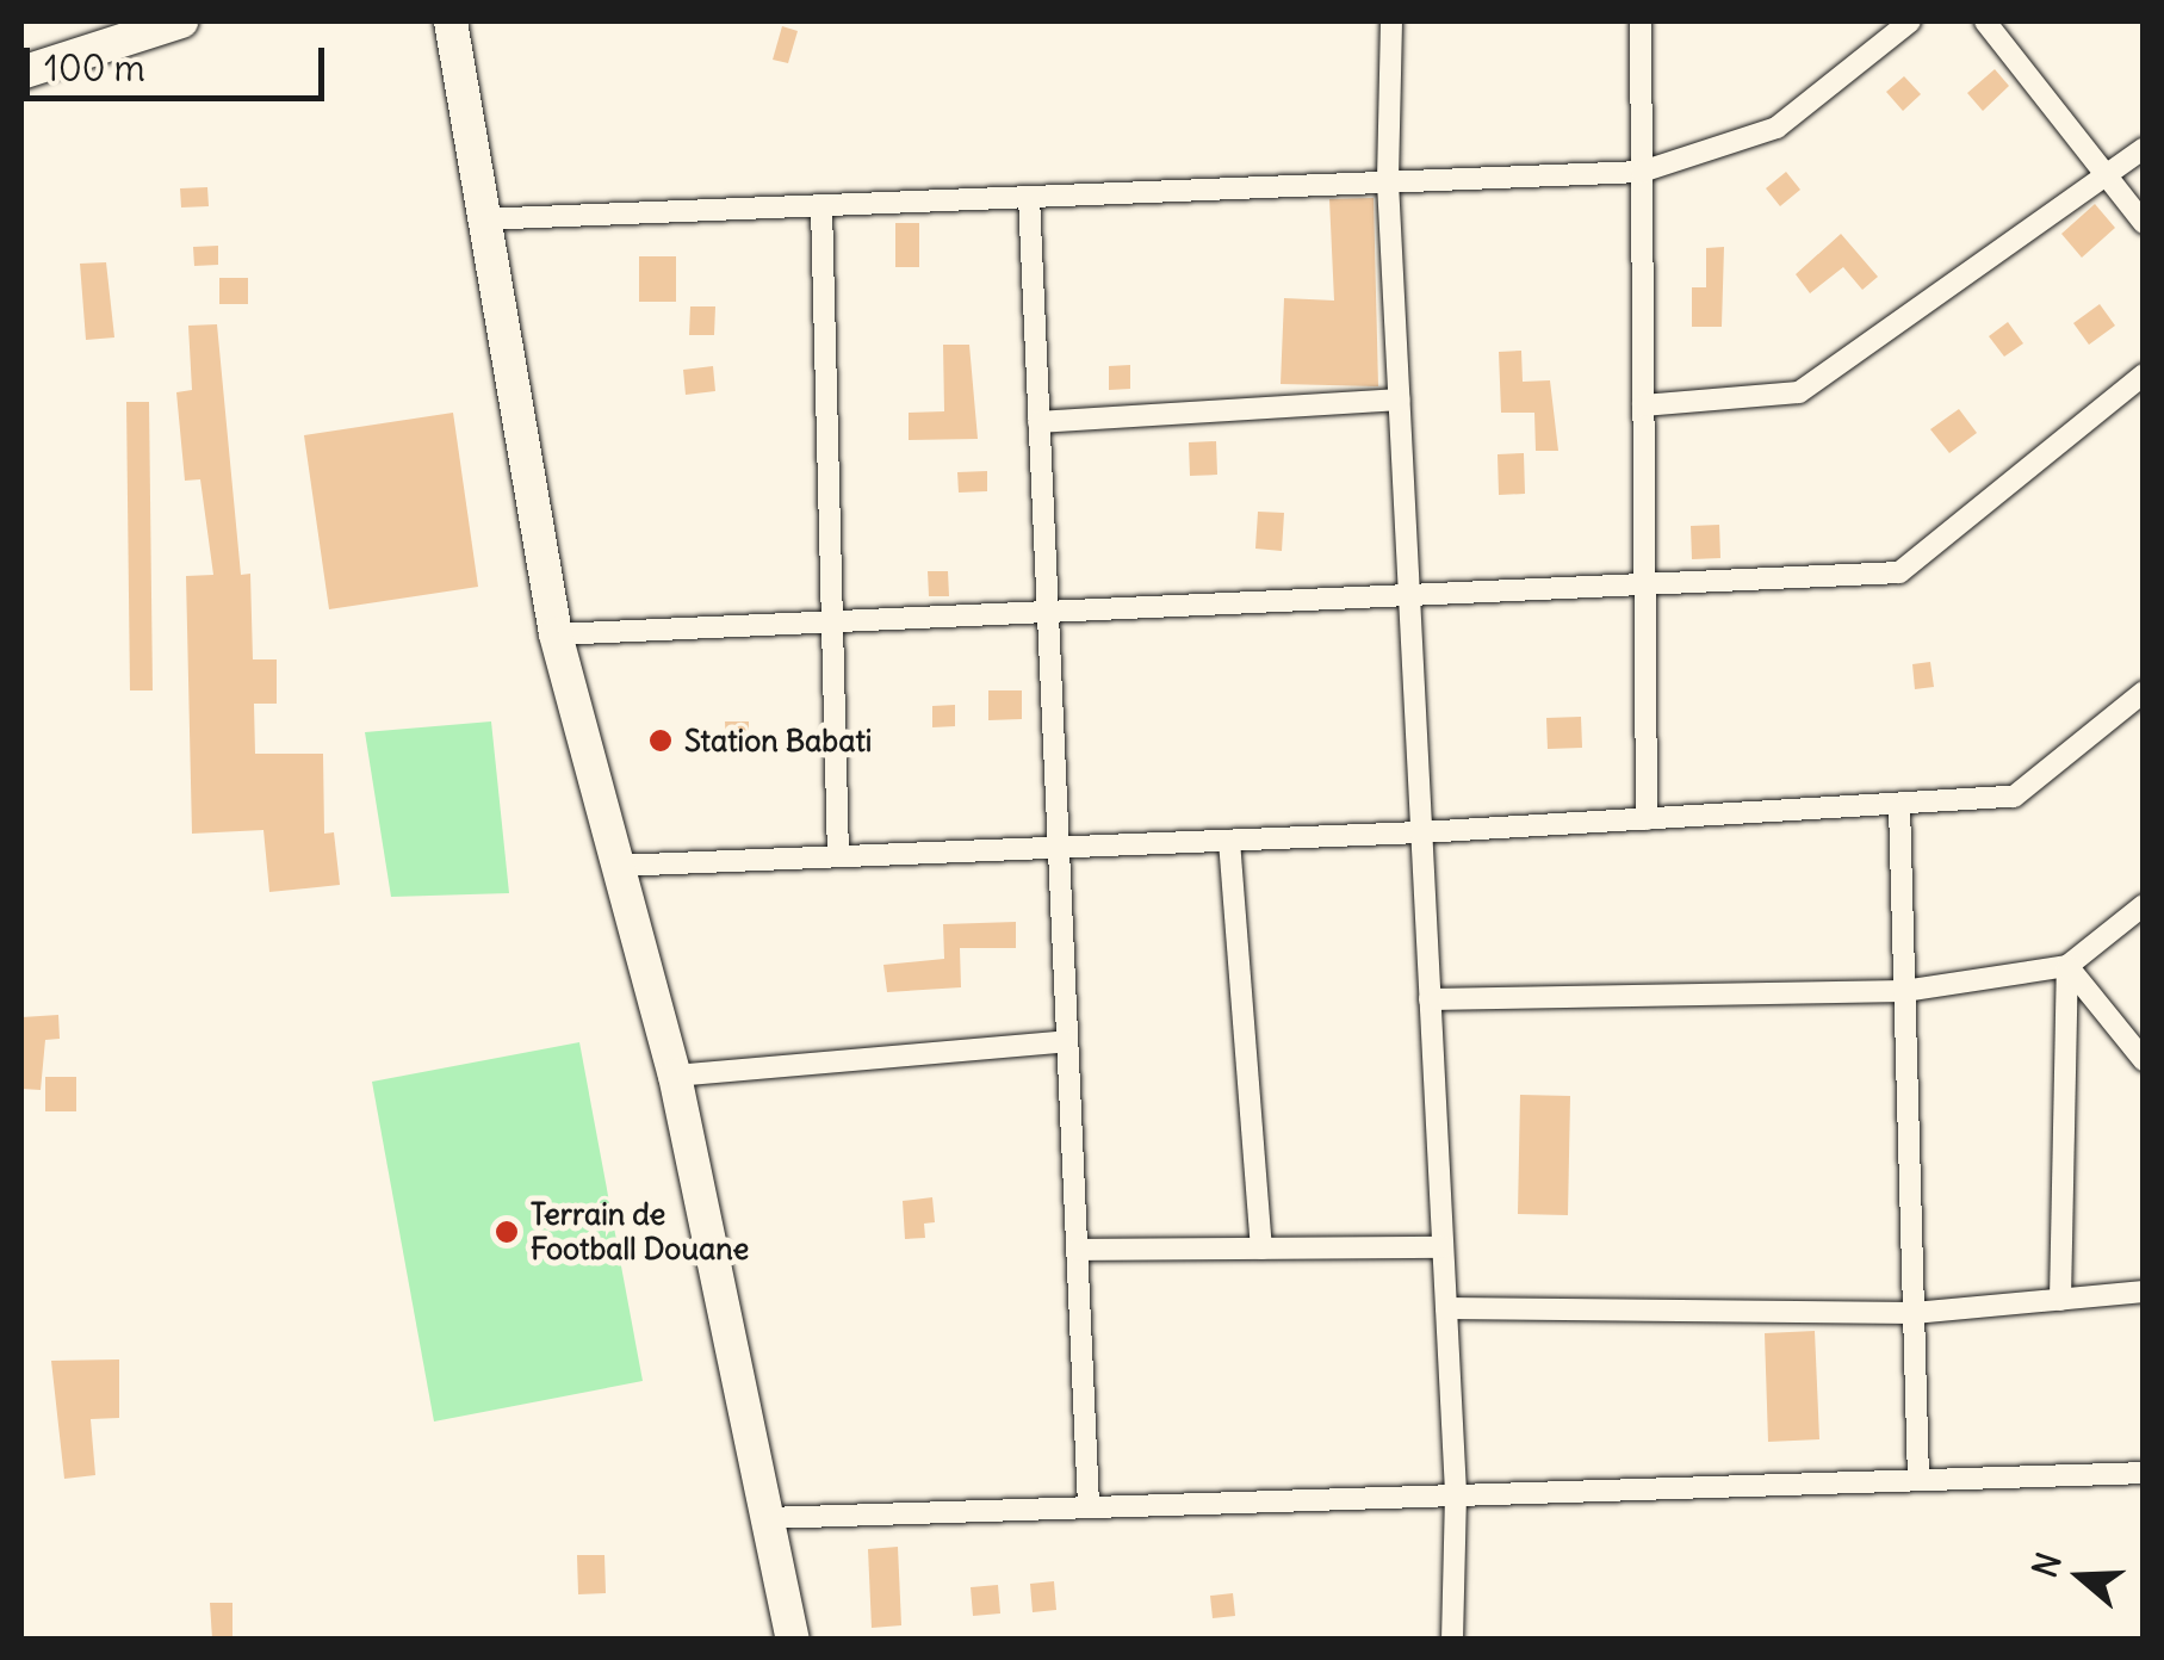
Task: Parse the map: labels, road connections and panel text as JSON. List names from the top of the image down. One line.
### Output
{"places":["Station Babati","Terrain de Football Douane"],"scale_bar":"100 m","north":"left"}
